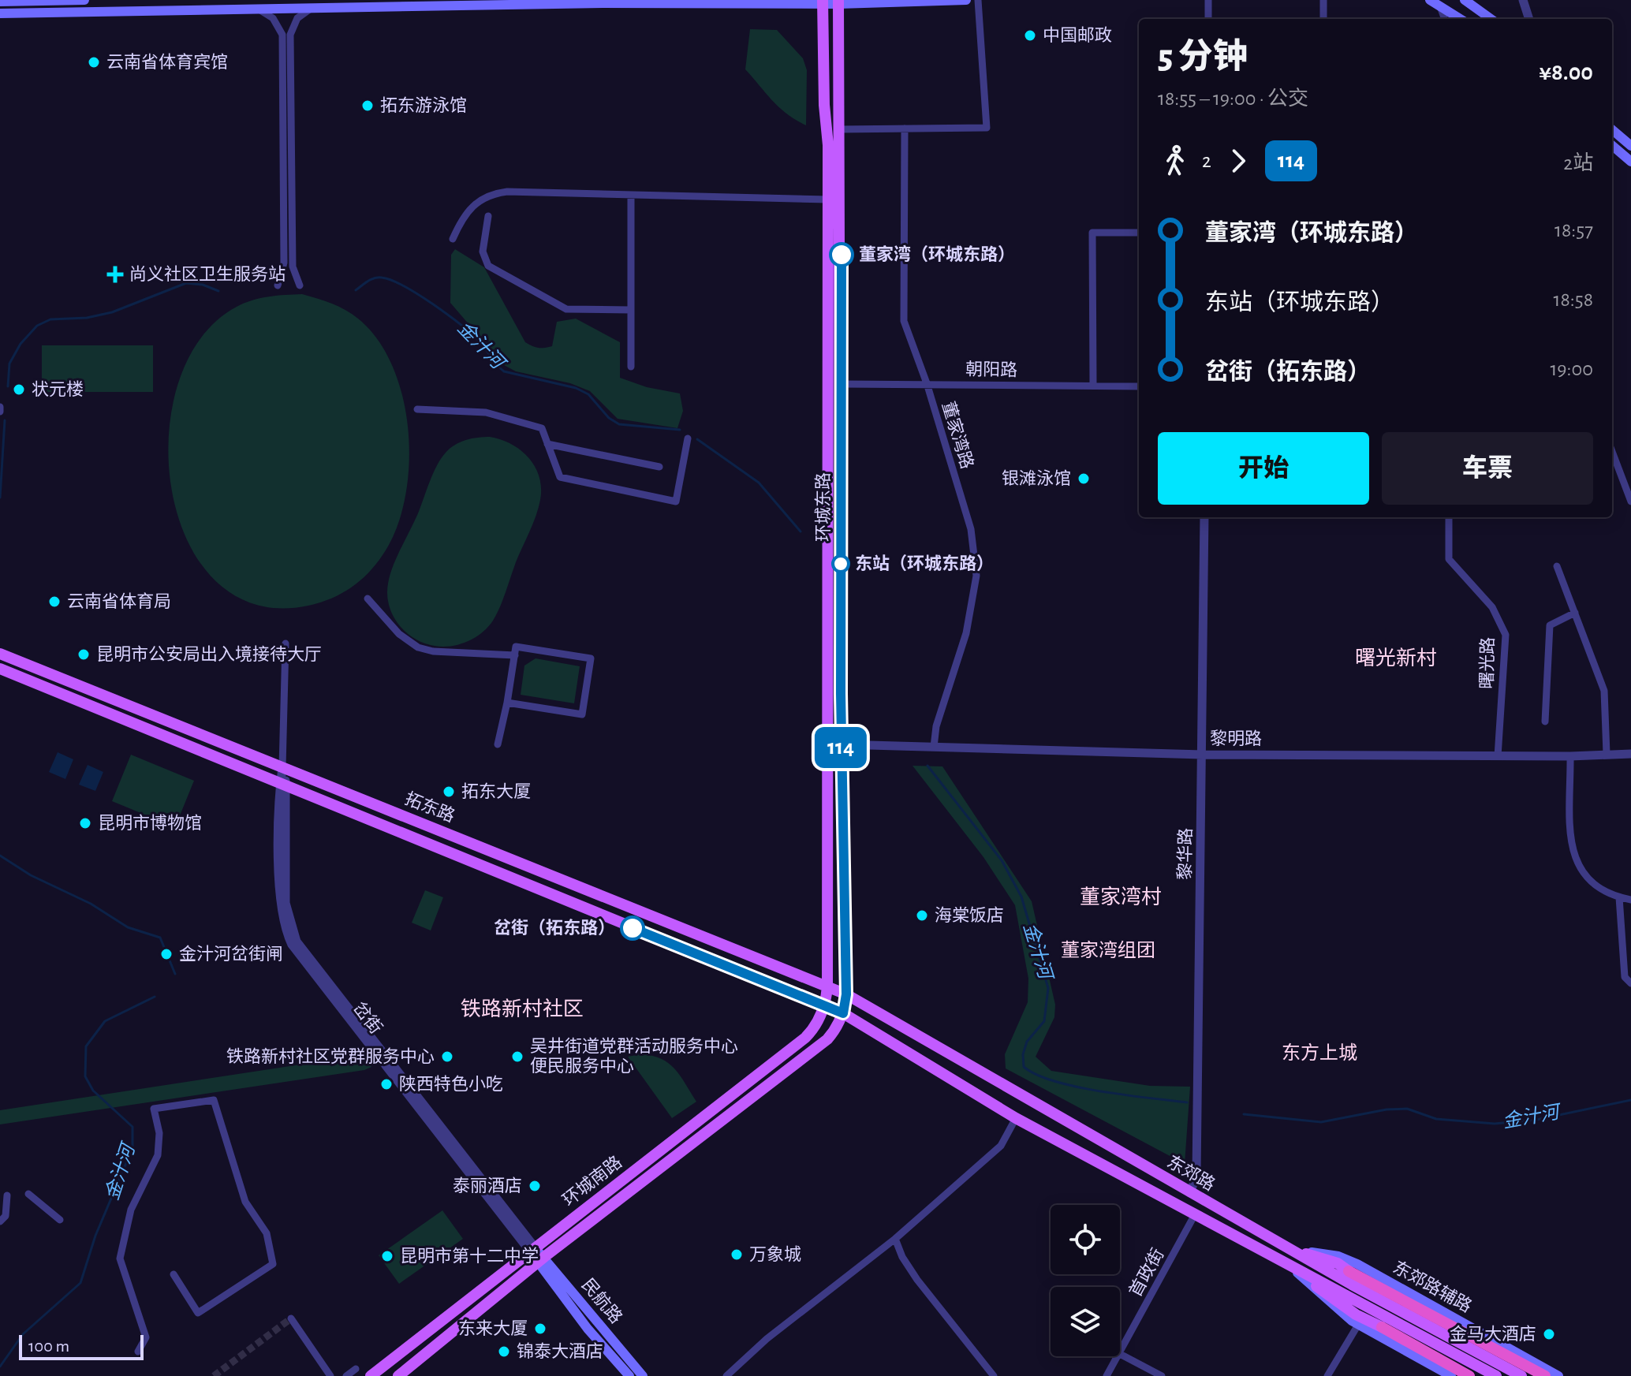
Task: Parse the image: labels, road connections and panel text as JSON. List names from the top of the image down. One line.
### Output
{"streets":{"main road":["环城东路","拓东路","东郊路","环城南路","东郊路辅路","民航路"],"street":["朝阳路","董家湾路","曙光路","黎明路","黎华路","岔街","首政街"]},"crossings":[["朝阳路","董家湾路"],["朝阳路","环城东路"],["董家湾路","黎明路"],["环城东路","黎明路"],["环城东路","拓东路"],["环城东路","东郊路"],["环城东路","环城南路"],["曙光路","黎明路"],["黎明路","黎华路"],["拓东路","岔街"],["拓东路","东郊路"],["拓东路","环城南路"],["黎华路","东郊路"],["岔街","环城南路"],["岔街","民航路"],["东郊路","环城南路"],["东郊路","首政街"],["东郊路","东郊路辅路"],["环城南路","民航路"]],"districts":["曙光新村","董家湾村","董家湾组团","铁路新村社区","东方上城"],"water":["金汁河"],"places":{"other":["中国邮政","云南省体育宾馆","拓东游泳馆","董家湾（环城东路）","状元楼","银滩泳馆","东站（环城东路）","云南省体育局","昆明市公安局出入境接待大厅","拓东大厦","昆明市博物馆","海棠饭店","岔街（拓东路）","金汁河岔街闸","铁路新村社区党群服务中心","吴井街道党群活动服务中心 便民服务中心","陕西特色小吃","泰丽酒店","万象城","昆明市第十二中学","东来大厦","金马大酒店","锦泰大酒店"],"health":["尚义社区卫生服务站"]},"lines":["bus line 114"],"scale_bar":"100 m","page":{"on_map":"114","heading":["5 分钟","18:55 – 19:00 · 公交","¥8.00"],"legs":["2","114","2站"],"list":[{"name":"董家湾（环城东路）","value":"18:57"},{"name":"东站（环城东路）","value":"18:58"},{"name":"岔街（拓东路）","value":"19:00"}],"buttons":["开始","车票"],"scale":"100 m"}}
